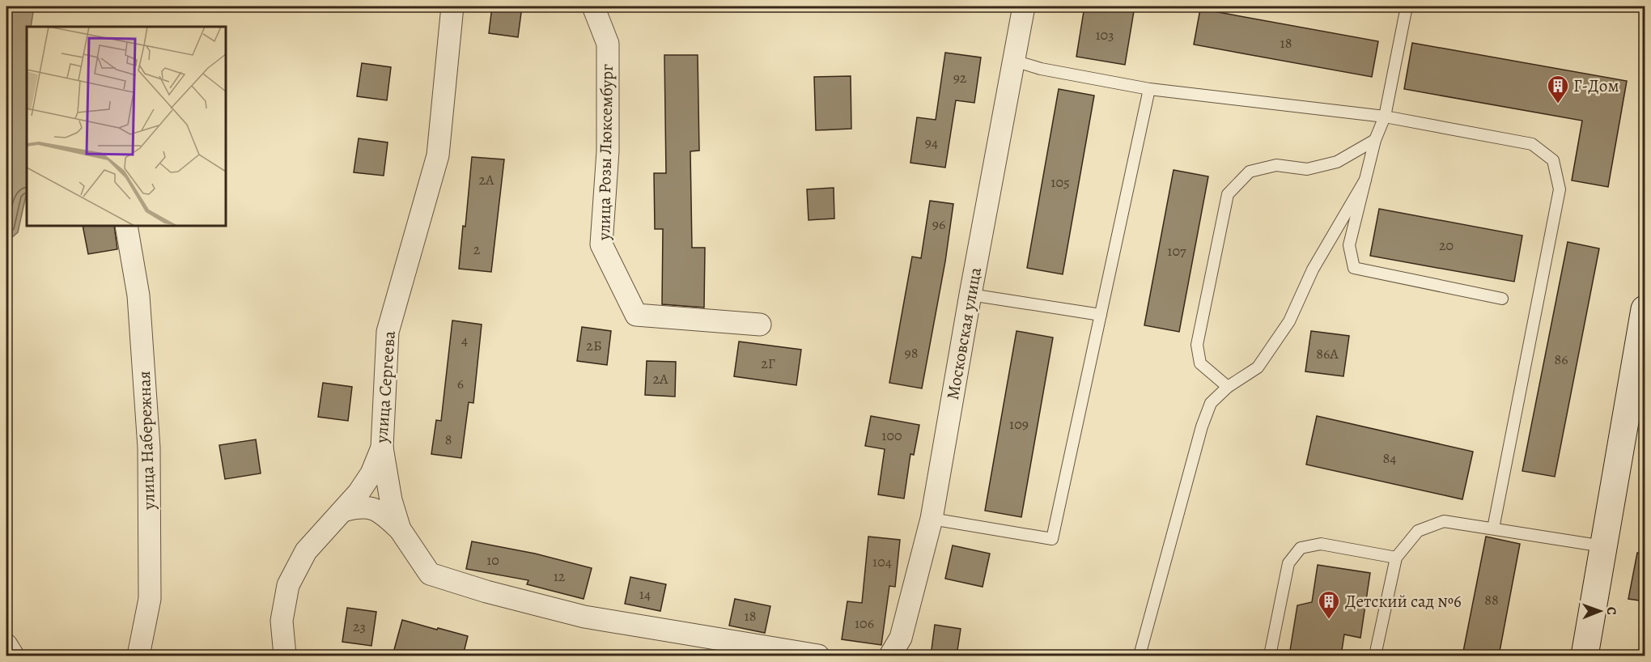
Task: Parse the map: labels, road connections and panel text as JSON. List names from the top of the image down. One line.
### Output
{"streets":{"street":["улица Розы Люксембург","Московская улица","улица Сергеева","улица Набережная"]},"places":{"building":["Г-Дом","Детский сад №6"]},"house_numbers":["103","18","92","94","2А","105","96","20","2","107","4","2Б","98","86А","86","2Г","2А","6","109","100","8","84","10","104","12","14","88","18","106","23"],"north":"right"}
